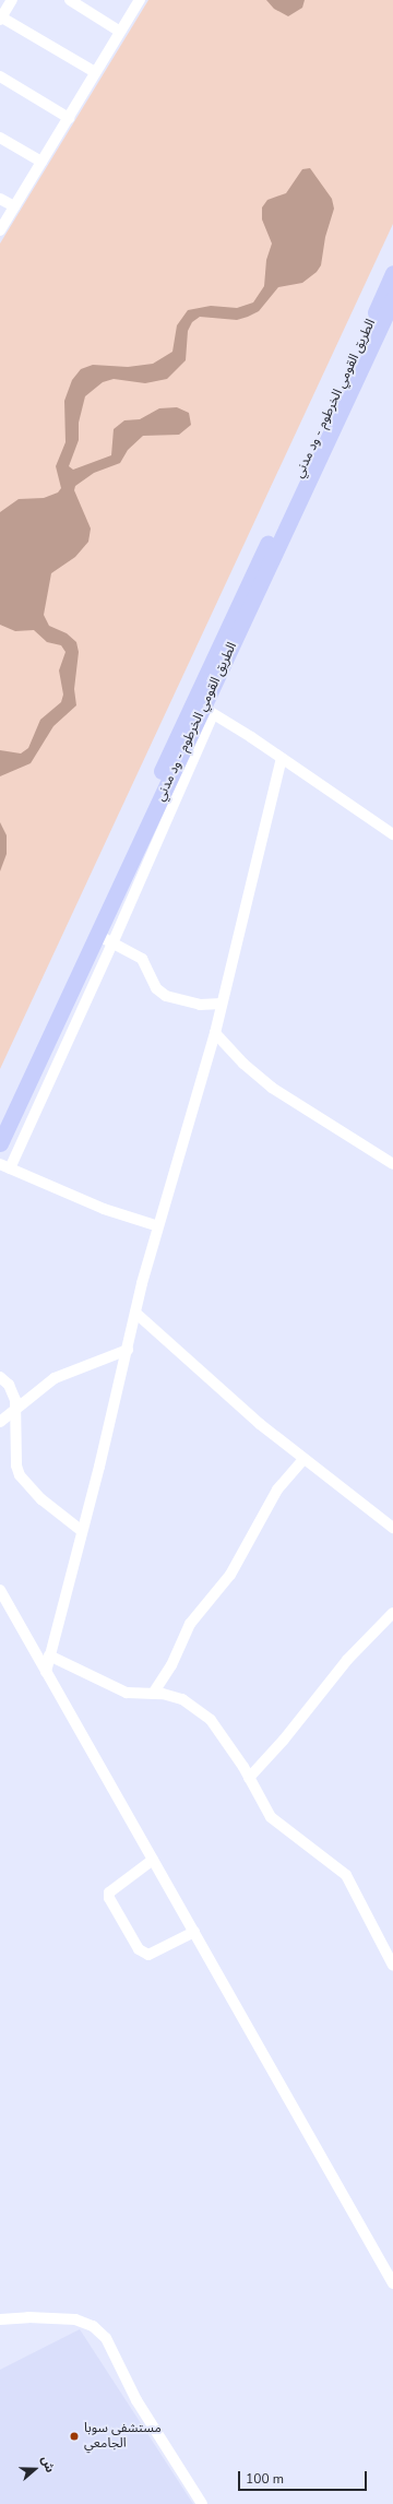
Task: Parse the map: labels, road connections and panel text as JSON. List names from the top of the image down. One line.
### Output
{"streets":{"highway":["الطريق القومي الخرطوم - ود مدني"]},"places":["مستشفى سوبا الجامعي"],"scale_bar":"100 m","north":"right"}
